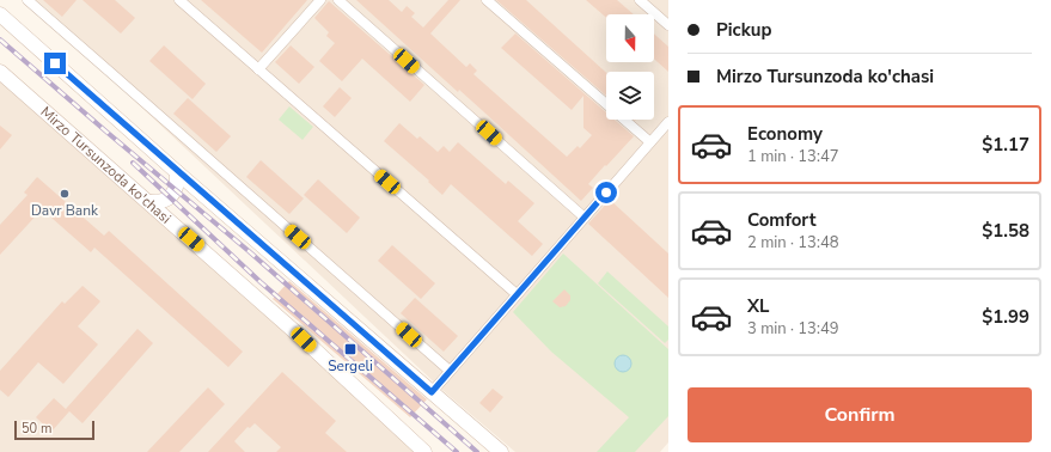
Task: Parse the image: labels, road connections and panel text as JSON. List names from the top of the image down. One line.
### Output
{"streets":{"main road":["Mirzo Tursunzoda ko'chasi"]},"places":{"other":["Davr Bank"],"transit":["Sergeli"]},"scale_bar":"50 m","north":"bottom","page":{"banner":["Pickup","Mirzo Tursunzoda ko'chasi"],"list":[{"name":"Economy","note":"1 min · 13:47","value":"$1.17"},{"name":"Comfort","note":"2 min · 13:48","value":"$1.58"},{"name":"XL","note":"3 min · 13:49","value":"$1.99"}],"buttons":"Confirm","scale":"50 m"}}
